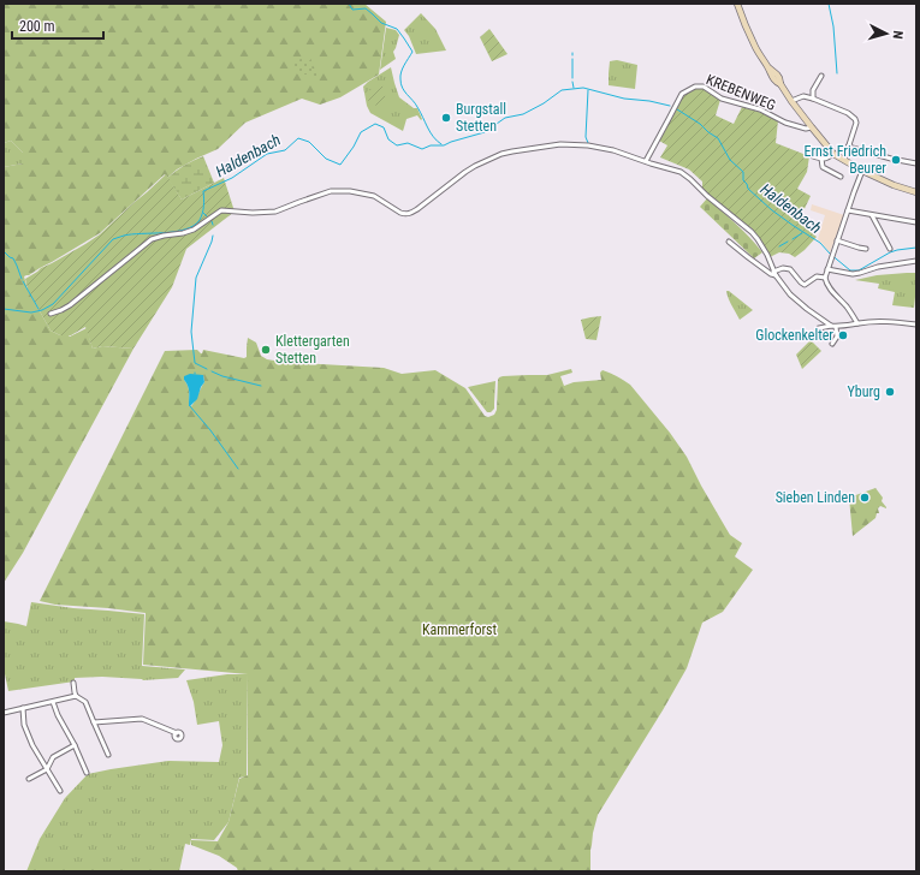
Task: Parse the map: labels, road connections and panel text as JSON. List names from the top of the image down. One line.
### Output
{"streets":{"street":["KREBENWEG"]},"water":["Haldenbach"],"parks":["Kammerforst"],"places":["Burgstall Stetten","Ernst Friedrich Beurer","Glockenkelter","Klettergarten Stetten","Yburg","Sieben Linden"],"scale_bar":"200 m","north":"right"}
